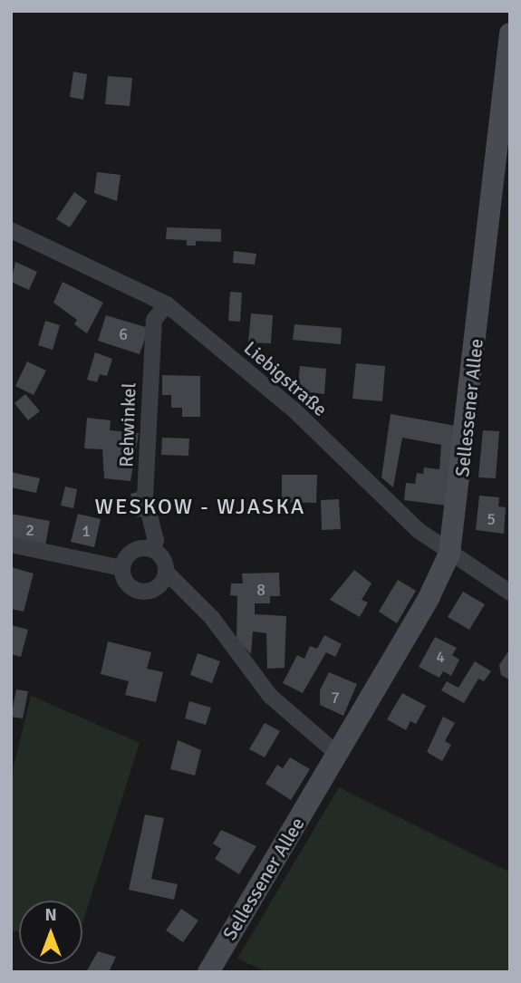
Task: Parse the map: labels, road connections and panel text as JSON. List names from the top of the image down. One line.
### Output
{"streets":{"main road":["Sellessener Allee"],"street":["Liebigstraße","Rehwinkel"]},"crossings":[["Liebigstraße","Sellessener Allee"],["Liebigstraße","Rehwinkel"]],"districts":["WESKOW - WJASKA"],"house_numbers":["6","5","2","1","8","4","7"],"north":"top"}
